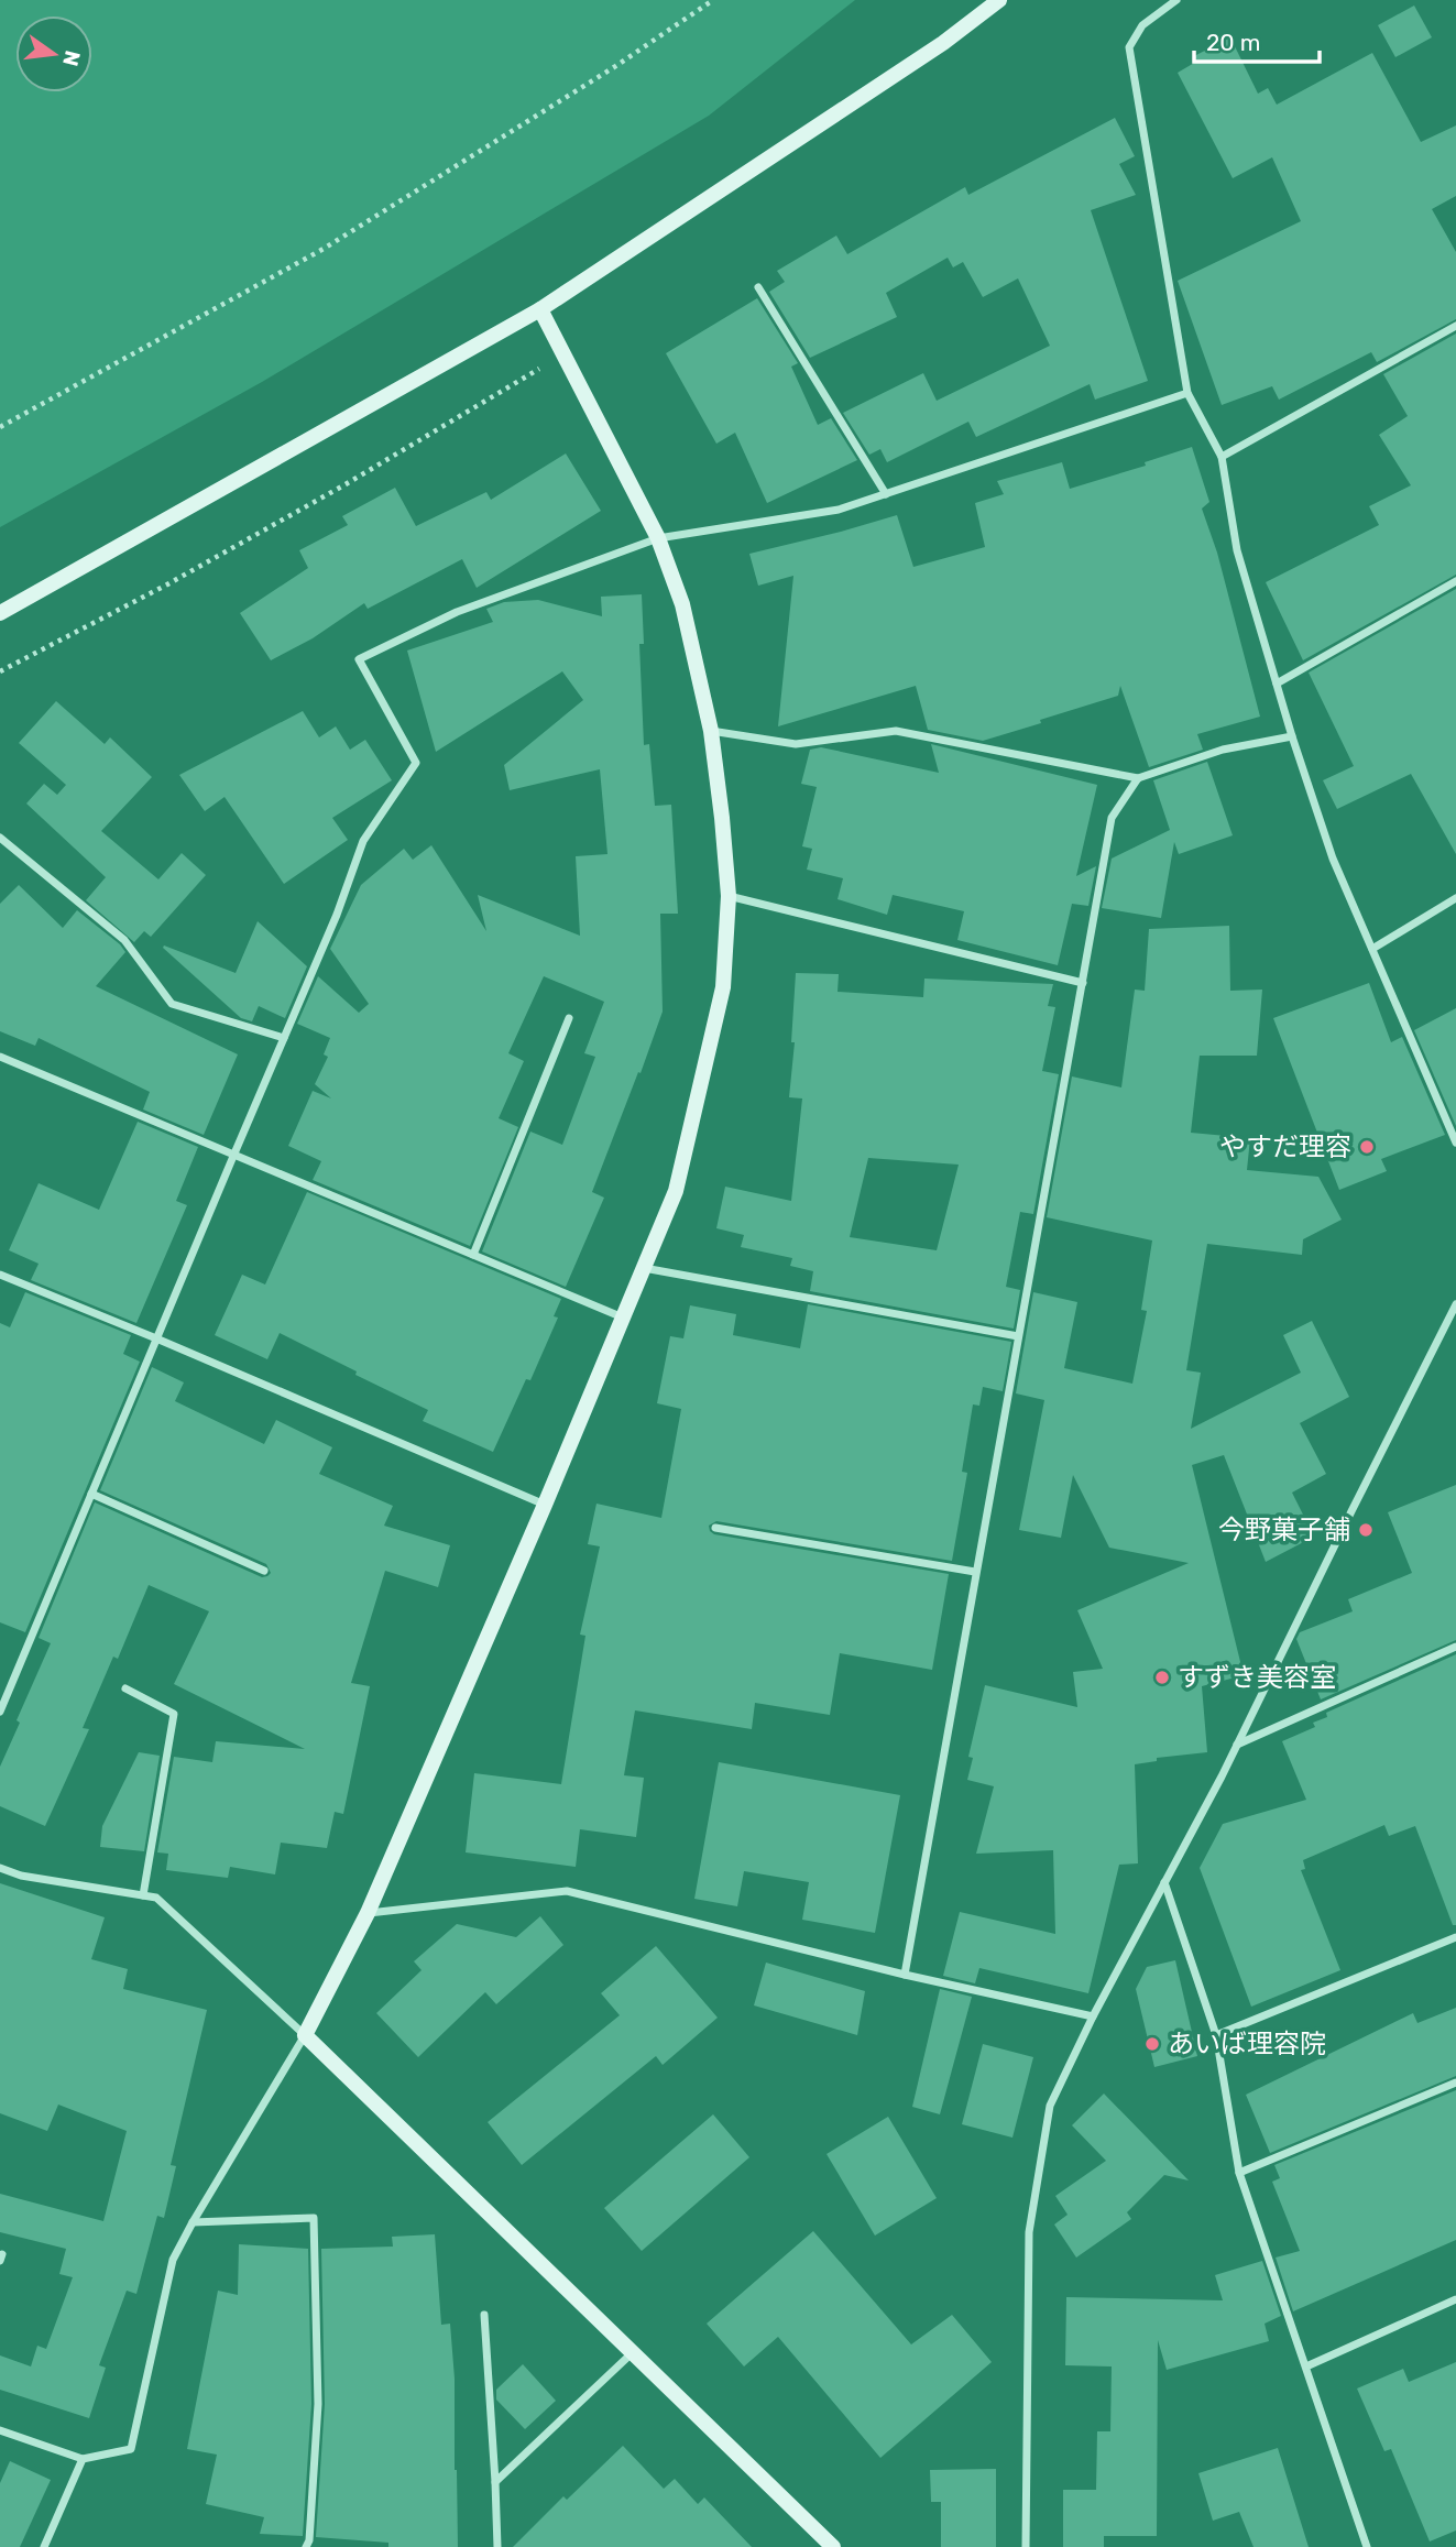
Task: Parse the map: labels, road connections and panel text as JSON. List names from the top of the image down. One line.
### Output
{"places":["やすだ理容","今野菓子舗","すずき美容室","あいば理容院"],"scale_bar":"20 m","north":"right"}
